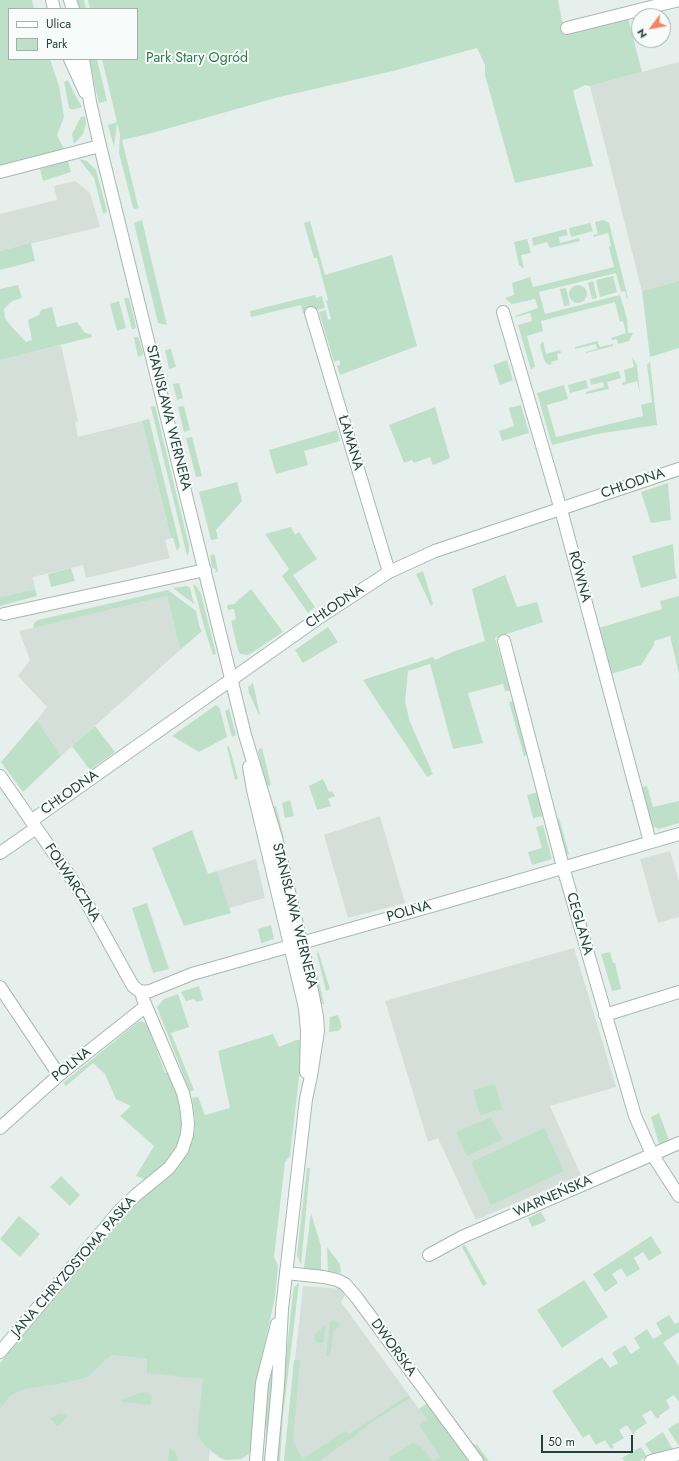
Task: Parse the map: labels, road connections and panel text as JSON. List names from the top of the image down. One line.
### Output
{"streets":{"street":["STANISŁAWA WERNERA","ŁAMANA","CHŁODNA","RÓWNA","FOLWARCZNA","POLNA","CEGLANA","WARNEŃSKA","JANA CHRYZOSTOMA PASKA","DWORSKA"]},"crossings":[["STANISŁAWA WERNERA","CHŁODNA"],["STANISŁAWA WERNERA","POLNA"],["STANISŁAWA WERNERA","DWORSKA"],["ŁAMANA","CHŁODNA"],["CHŁODNA","RÓWNA"],["CHŁODNA","FOLWARCZNA"],["RÓWNA","POLNA"],["FOLWARCZNA","POLNA"],["FOLWARCZNA","JANA CHRYZOSTOMA PASKA"],["POLNA","CEGLANA"],["POLNA","JANA CHRYZOSTOMA PASKA"],["CEGLANA","WARNEŃSKA"]],"parks":["Park Stary Ogród"],"legend":["Ulica","Park"],"scale_bar":"50 m","north":"bottom left"}
